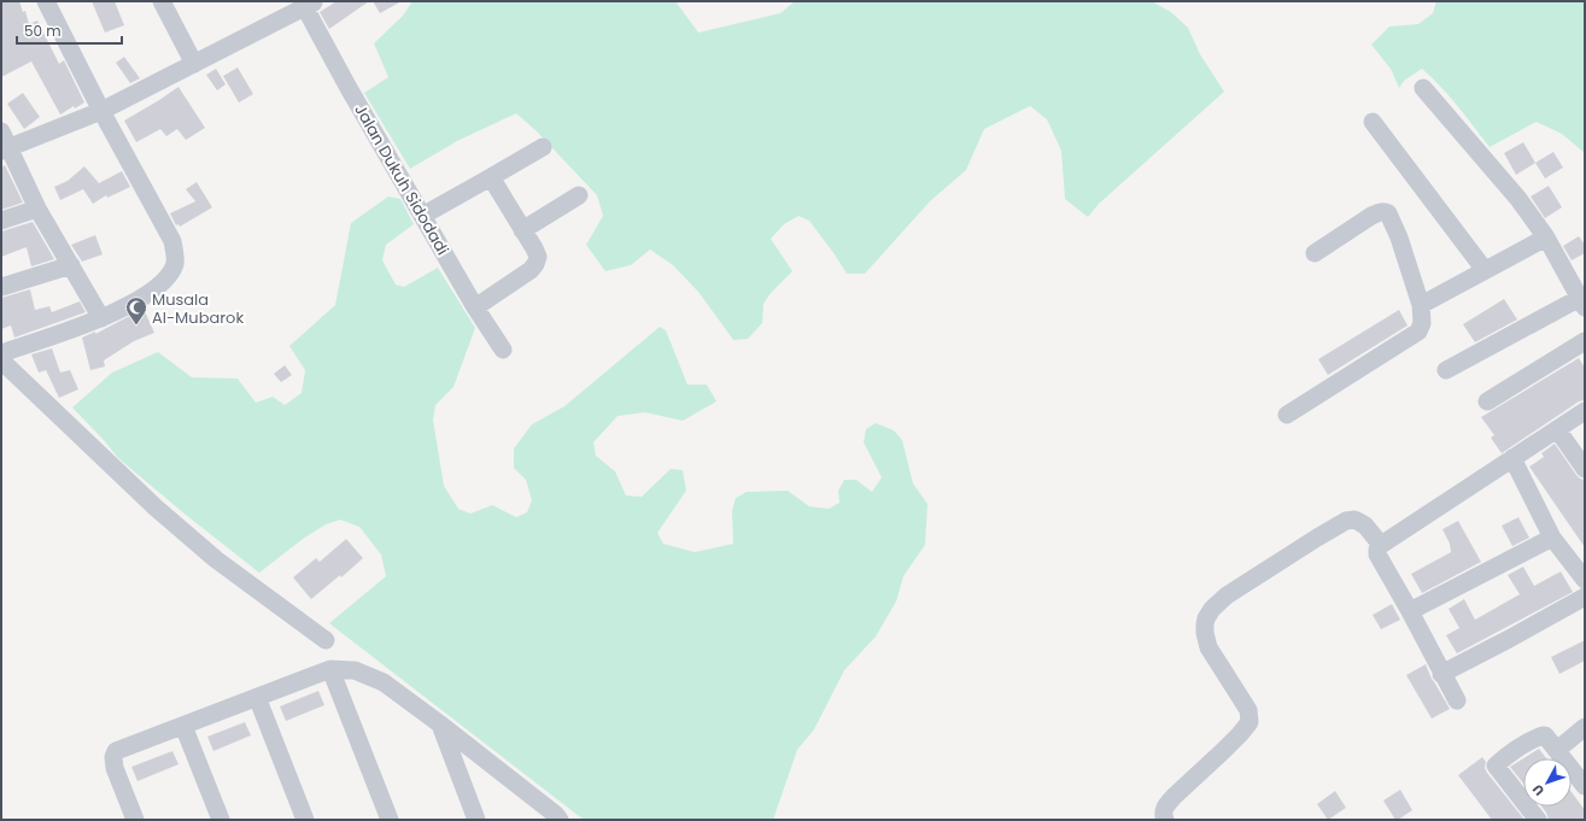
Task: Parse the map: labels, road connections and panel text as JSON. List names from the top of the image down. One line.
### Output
{"streets":{"street":["Jalan Dukuh Sidodadi"]},"places":{"mosque":["Musala Al-Mubarok"]},"scale_bar":"50 m","north":"bottom left"}
